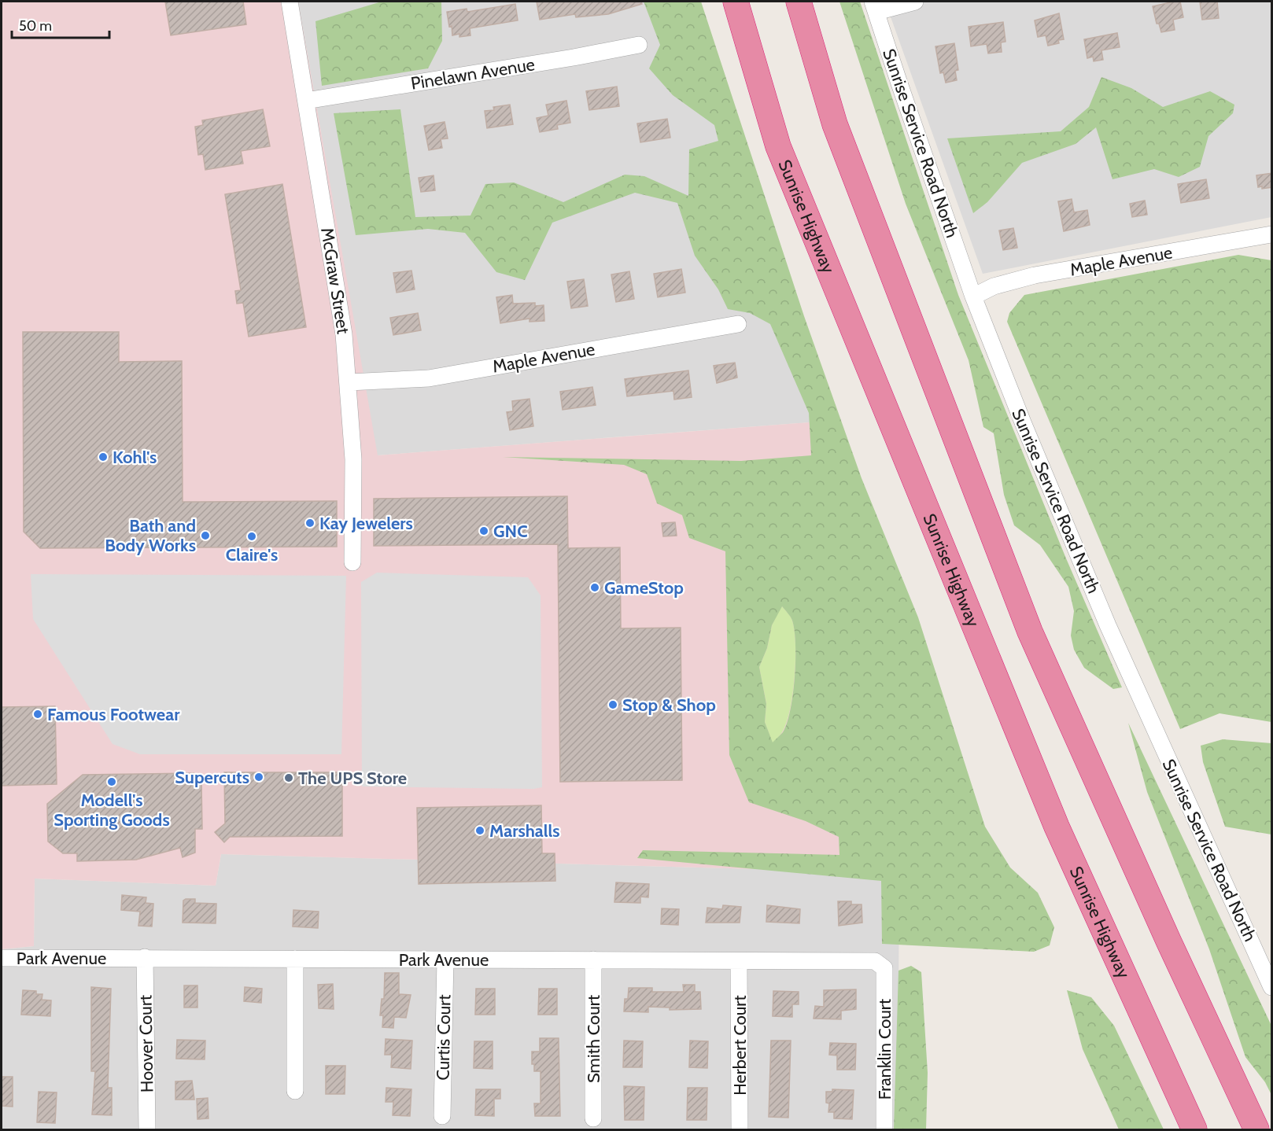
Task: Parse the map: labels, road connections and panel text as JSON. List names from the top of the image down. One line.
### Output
{"streets":{"highway":["Sunrise Highway"],"street":["Pinelawn Avenue","Sunrise Service Road North","Maple Avenue","McGraw Street","Park Avenue","Curtis Court","Smith Court","Hoover Court","Herbert Court","Franklin Court"]},"crossings":[["Pinelawn Avenue","McGraw Street"],["Sunrise Service Road North","Maple Avenue"],["Maple Avenue","McGraw Street"],["Park Avenue","Curtis Court"],["Park Avenue","Smith Court"],["Park Avenue","Hoover Court"],["Park Avenue","Herbert Court"],["Park Avenue","Franklin Court"]],"places":["Kohl's","Kay Jewelers","GNC","Bath and Body Works","Claire's","GameStop","Stop & Shop","Famous Footwear","Supercuts","The UPS Store","Modell's Sporting Goods","Marshalls"],"scale_bar":"50 m"}
